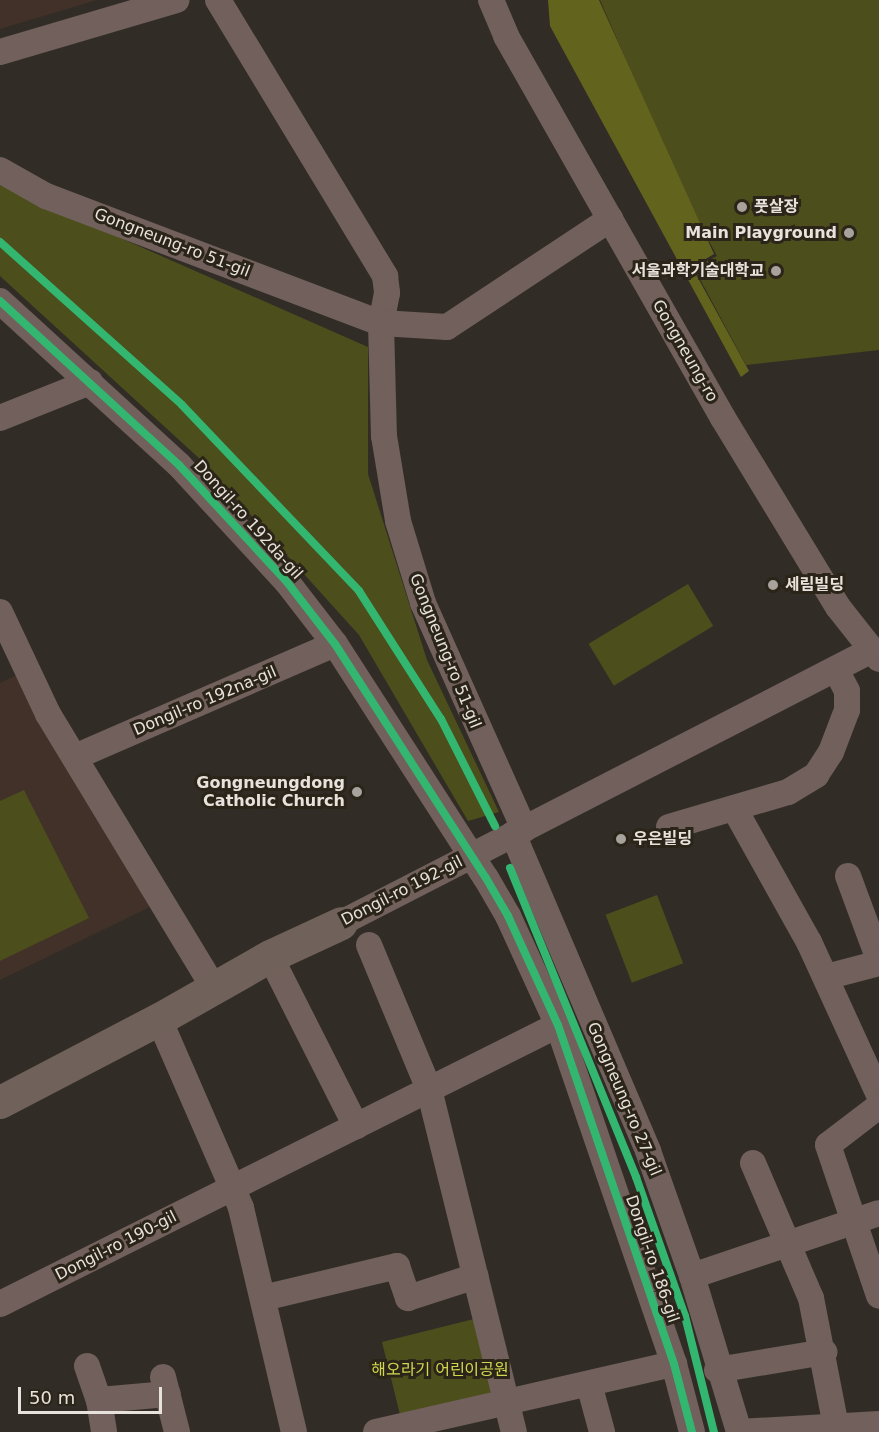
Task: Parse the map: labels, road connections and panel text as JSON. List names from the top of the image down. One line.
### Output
{"streets":{"main road":["Dongil-ro 192-gil"],"street":["Gongneung-ro 51-gil","Gongneung-ro","Dongil-ro 192da-gil","Dongil-ro 192na-gil","Gongneung-ro 27-gil","Dongil-ro 190-gil","Dongil-ro 186-gil"]},"crossings":[["Gongneung-ro 51-gil","Gongneung-ro"],["Gongneung-ro 51-gil","Dongil-ro 192-gil"],["Gongneung-ro 51-gil","Gongneung-ro 27-gil"],["Gongneung-ro","Dongil-ro 192-gil"],["Dongil-ro 192da-gil","Dongil-ro 192na-gil"],["Dongil-ro 192da-gil","Dongil-ro 192-gil"],["Dongil-ro 192-gil","Gongneung-ro 27-gil"],["Dongil-ro 190-gil","Dongil-ro 186-gil"]],"parks":["해오라기 어린이공원"],"places":["풋살장","Main Playground","서울과학기술대학교","세림빌딩","Gongneungdong Catholic Church","우은빌딩"],"scale_bar":"50 m"}
